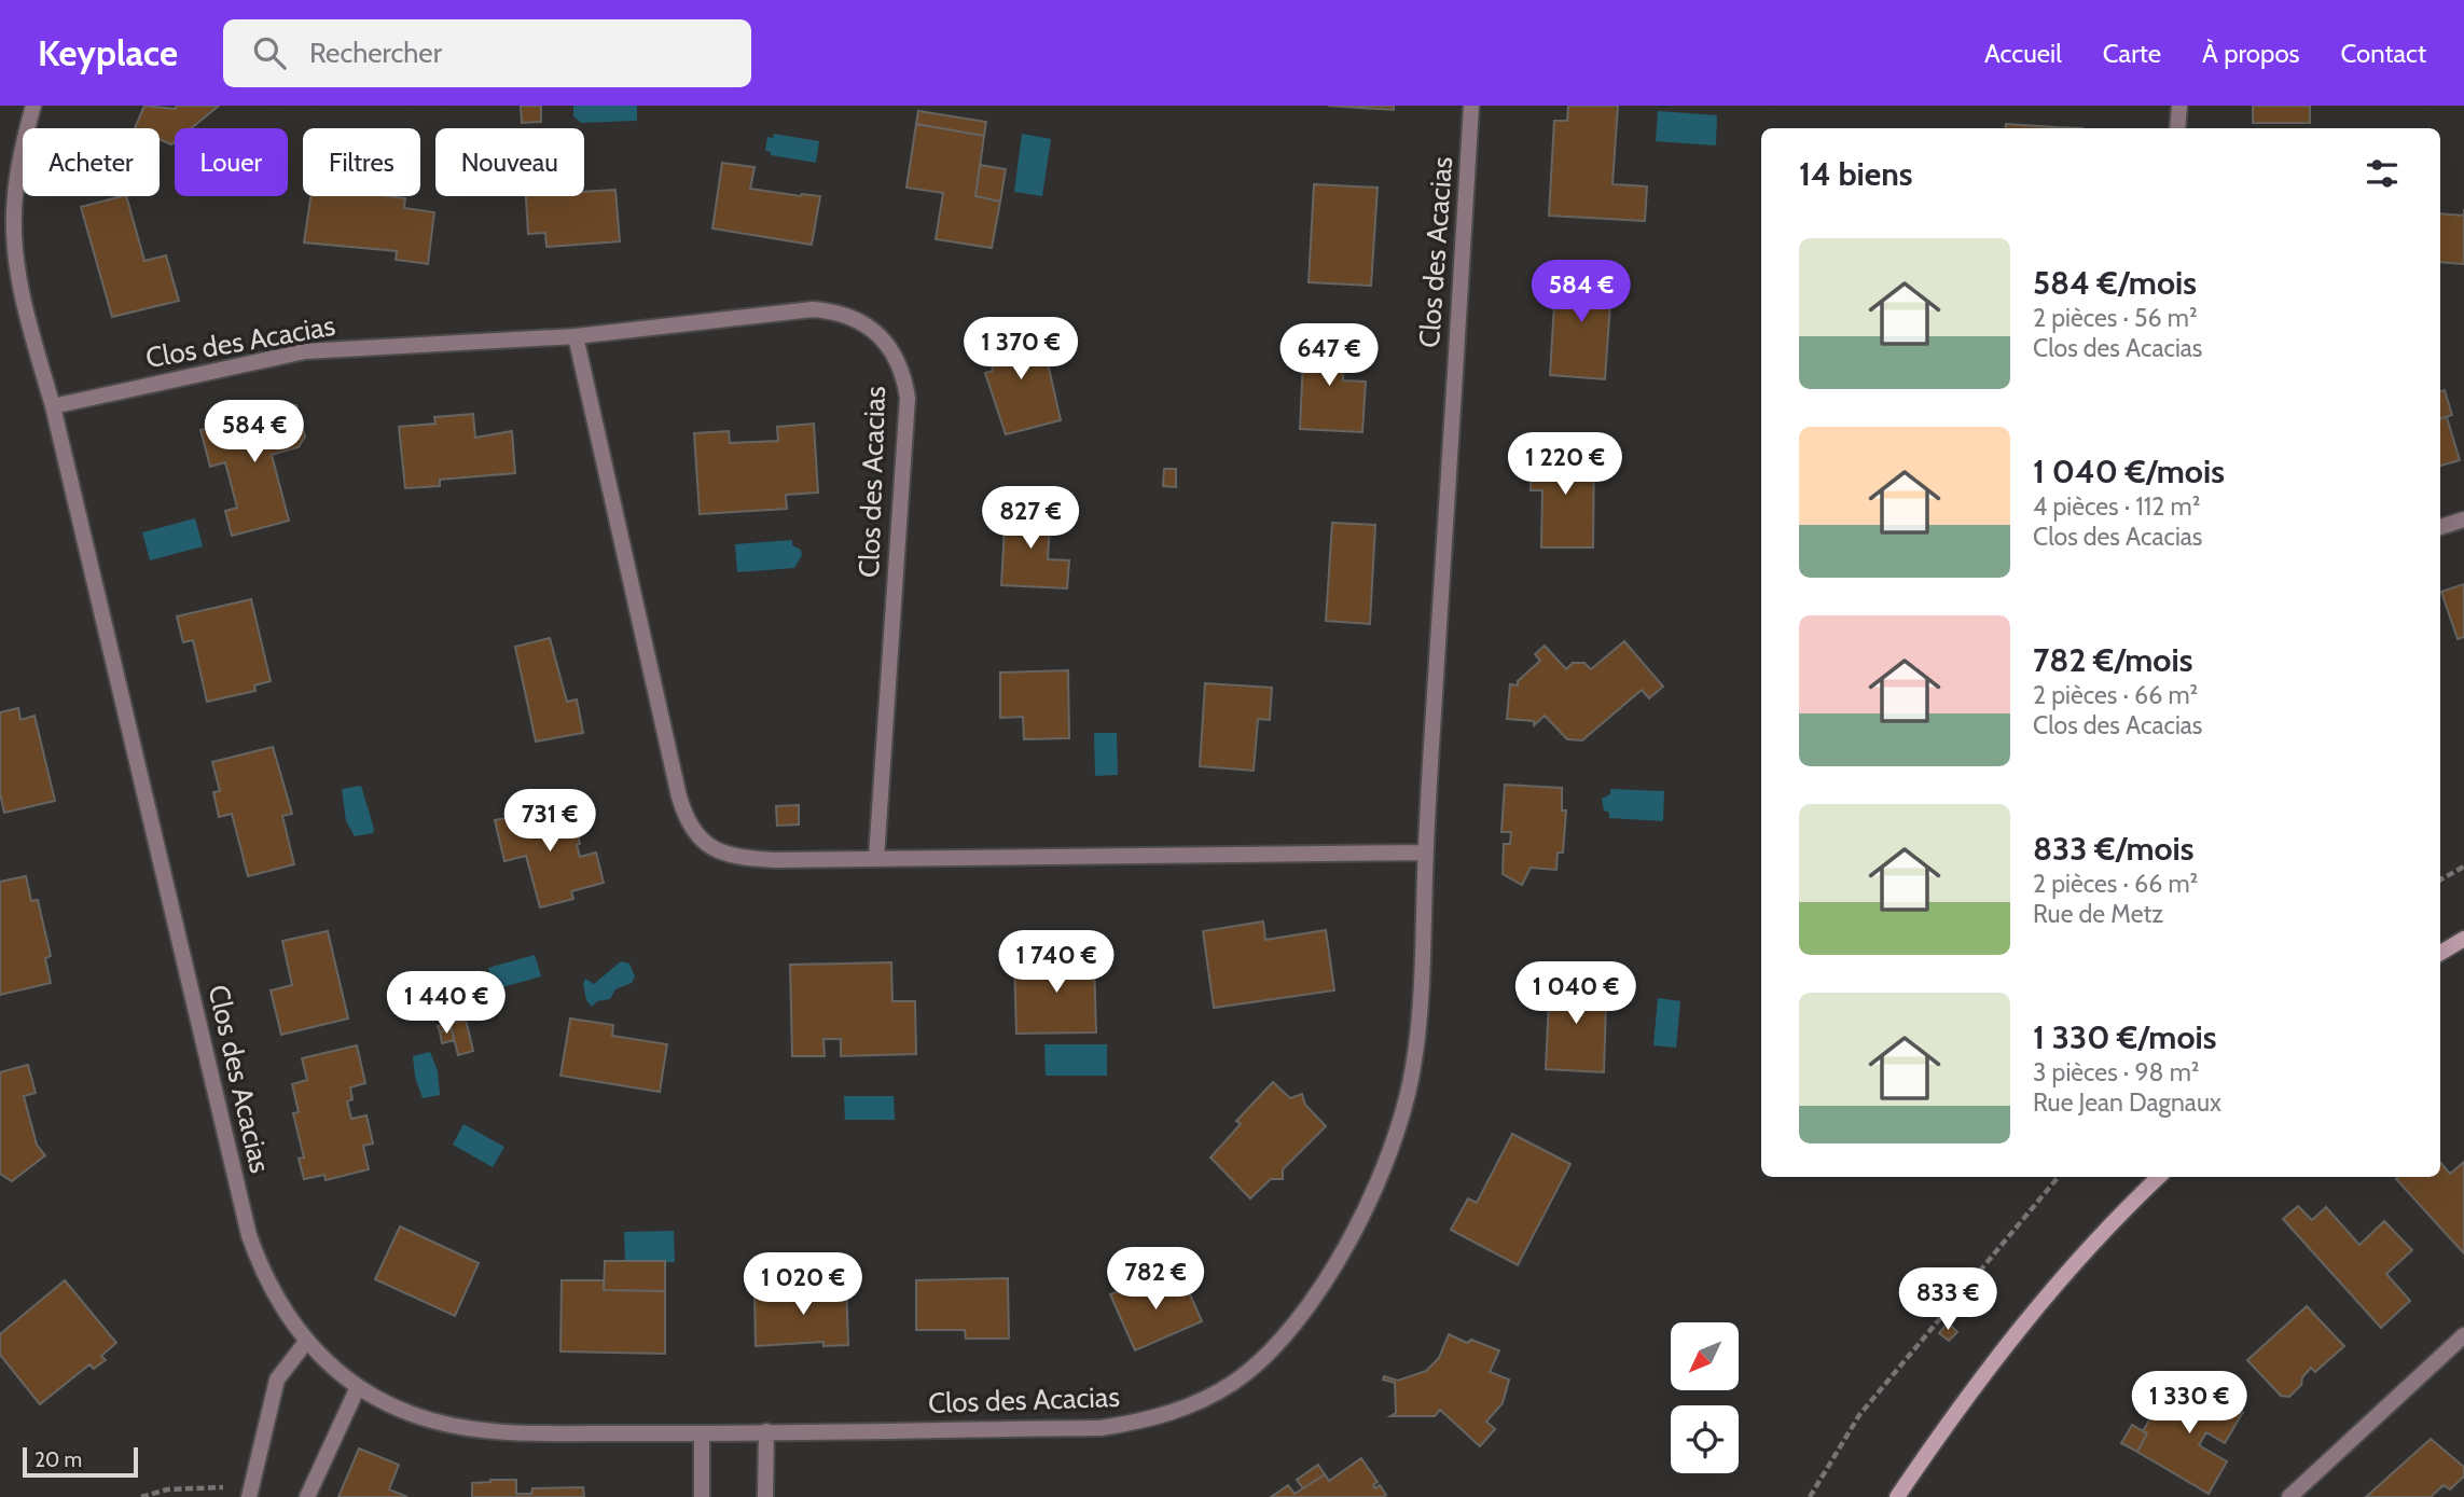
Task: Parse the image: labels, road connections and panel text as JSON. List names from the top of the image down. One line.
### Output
{"streets":{"street":["Clos des Acacias"]},"scale_bar":"20 m","north":"bottom left","page":{"header":"Keyplace","search":"Rechercher","nav":["Accueil","Carte","À propos","Contact"],"chip":["Acheter","Louer","Filtres","Nouveau"],"heading":"14 biens","list":[{"name":"584 €/mois","note":"2 pièces · 56 m² · Clos des Acacias"},{"name":"1 040 €/mois","note":"4 pièces · 112 m² · Clos des Acacias"},{"name":"782 €/mois","note":"2 pièces · 66 m² · Clos des Acacias"},{"name":"833 €/mois","note":"2 pièces · 66 m² · Rue de Metz"},{"name":"1 330 €/mois","note":"3 pièces · 98 m² · Rue Jean Dagnaux"}],"price":["584 €","1 370 €","647 €","584 €","1 220 €","827 €","731 €","1 740 €","1 040 €","1 440 €","782 €","1 020 €","833 €","1 330 €"],"scale":"20 m"}}
